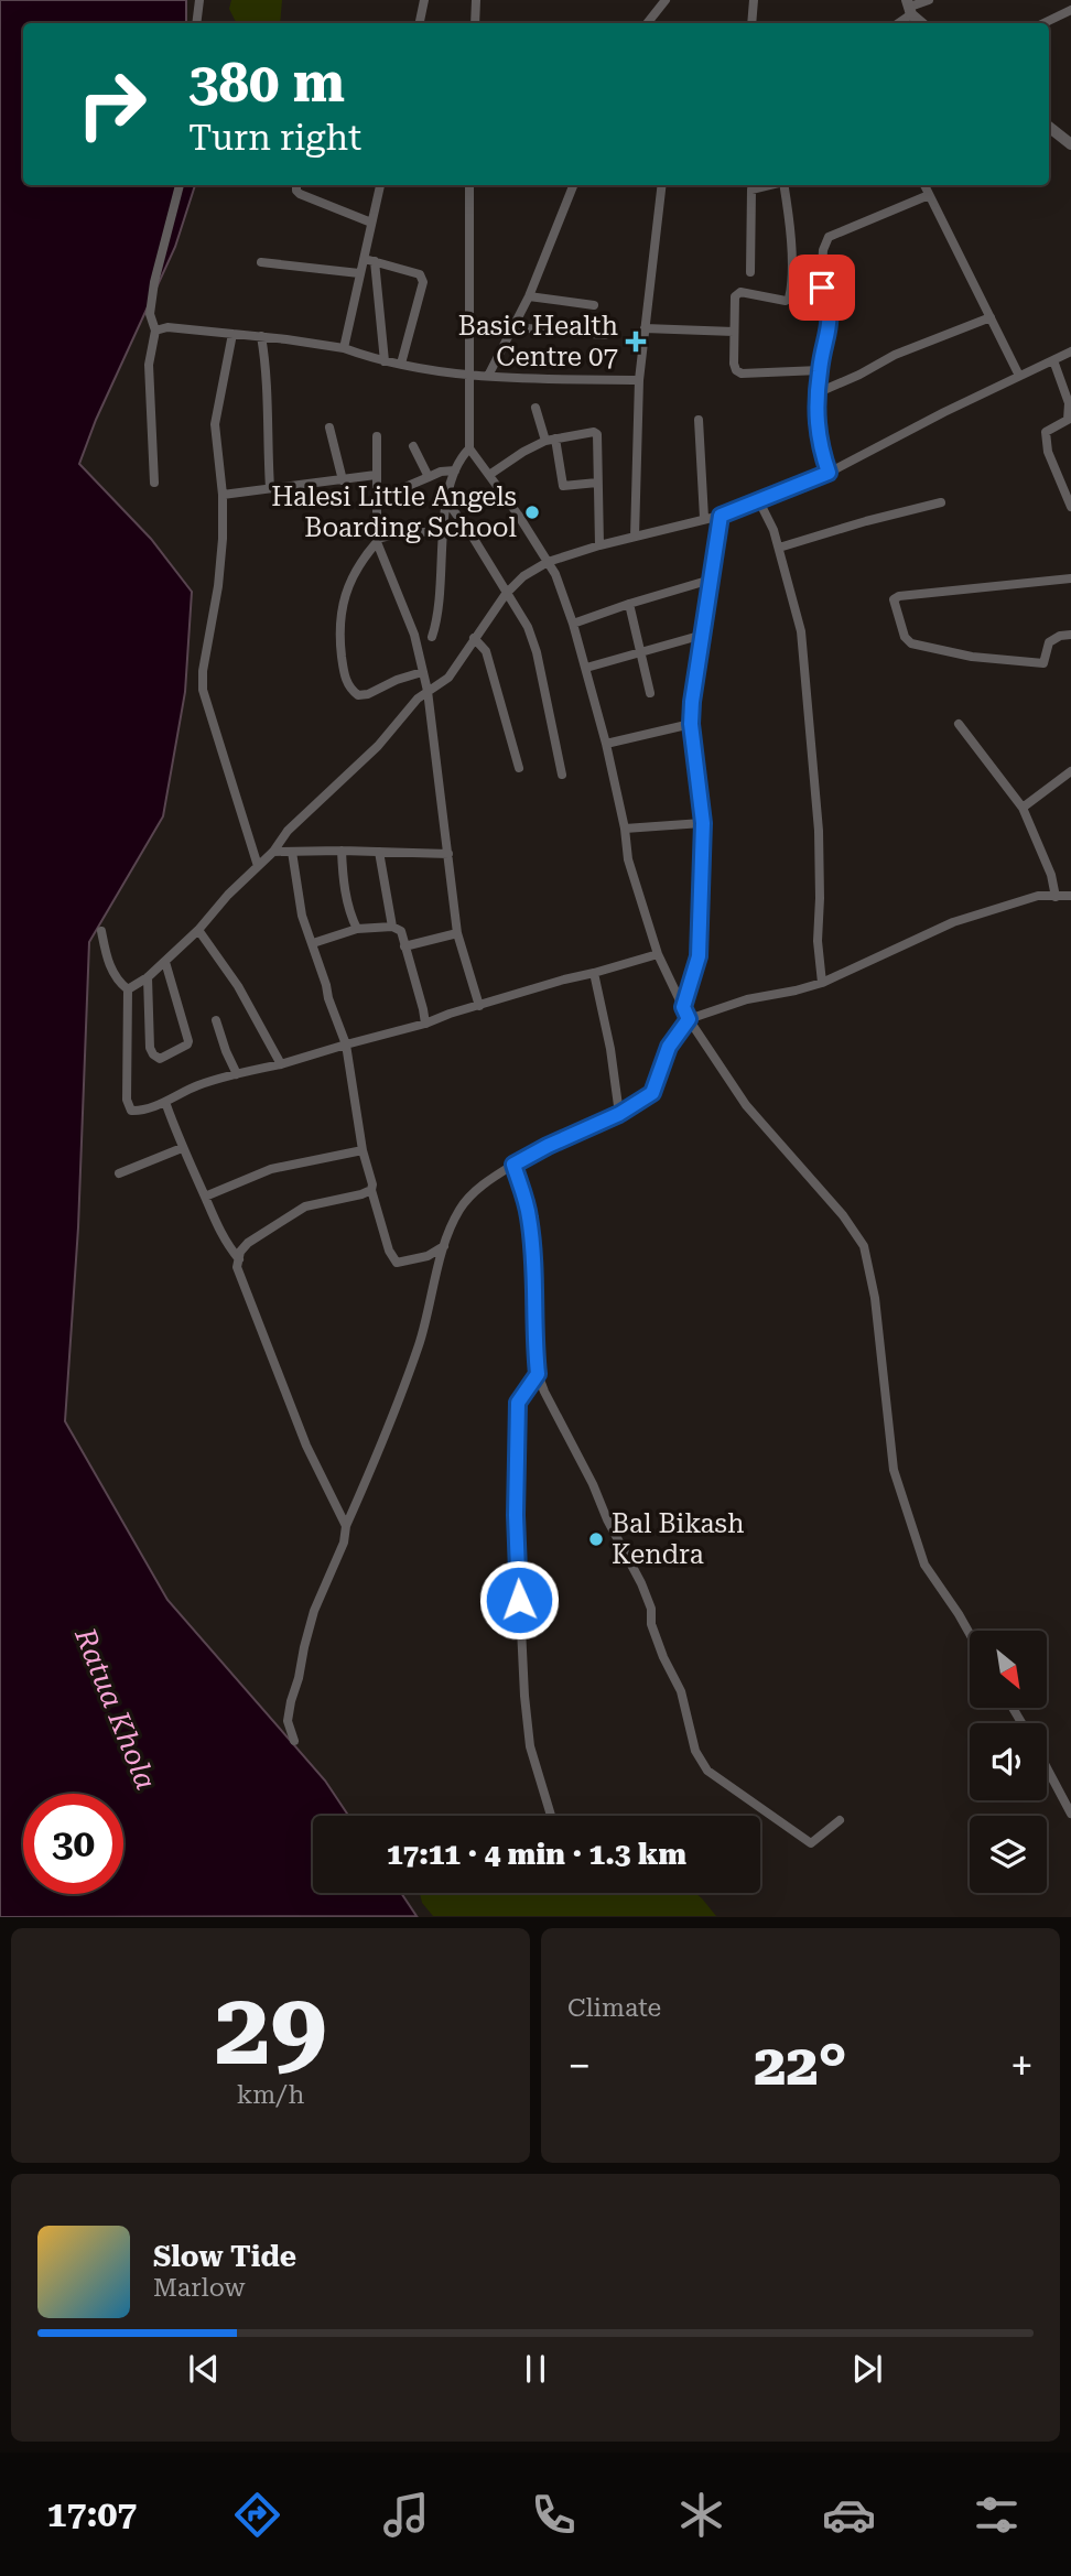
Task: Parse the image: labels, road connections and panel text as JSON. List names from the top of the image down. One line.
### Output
{"water":["Ratua Khola"],"places":{"health":["Basic Health Centre 07"],"other":["Halesi Little Angels Boarding School","Bal Bikash Kendra"]},"north":"bottom right","page":{"turn":["380 m","Turn right"],"limit":"30","trip":"17:11 · 4 min · 1.3 km","tile":[["29","km/h"],"Climate"],"heat":["−","22°","+"],"song":["Slow Tide","Marlow"],"tabs":"17:07"}}
